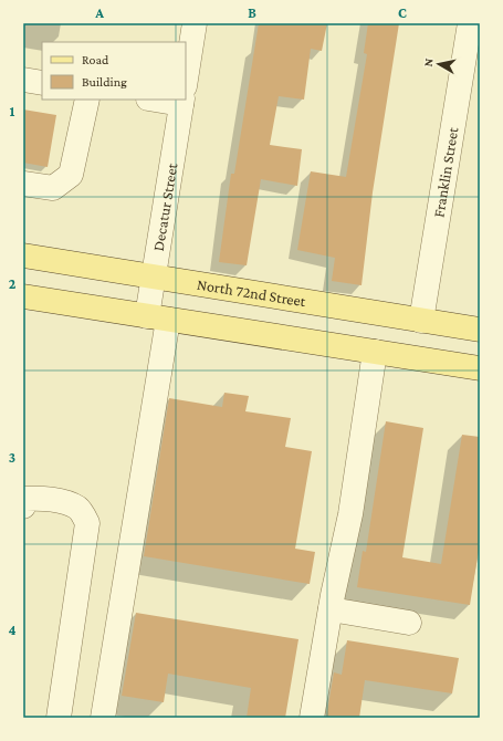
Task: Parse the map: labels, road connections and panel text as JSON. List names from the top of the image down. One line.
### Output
{"streets":{"main road":["North 72nd Street"],"street":["Franklin Street","Decatur Street"]},"crossings":[["Franklin Street","North 72nd Street"],["Decatur Street","North 72nd Street"]],"legend":["Road","Building"],"north":"left","grid":{"columns":["A","B","C"],"rows":["1","2","3","4"]}}
